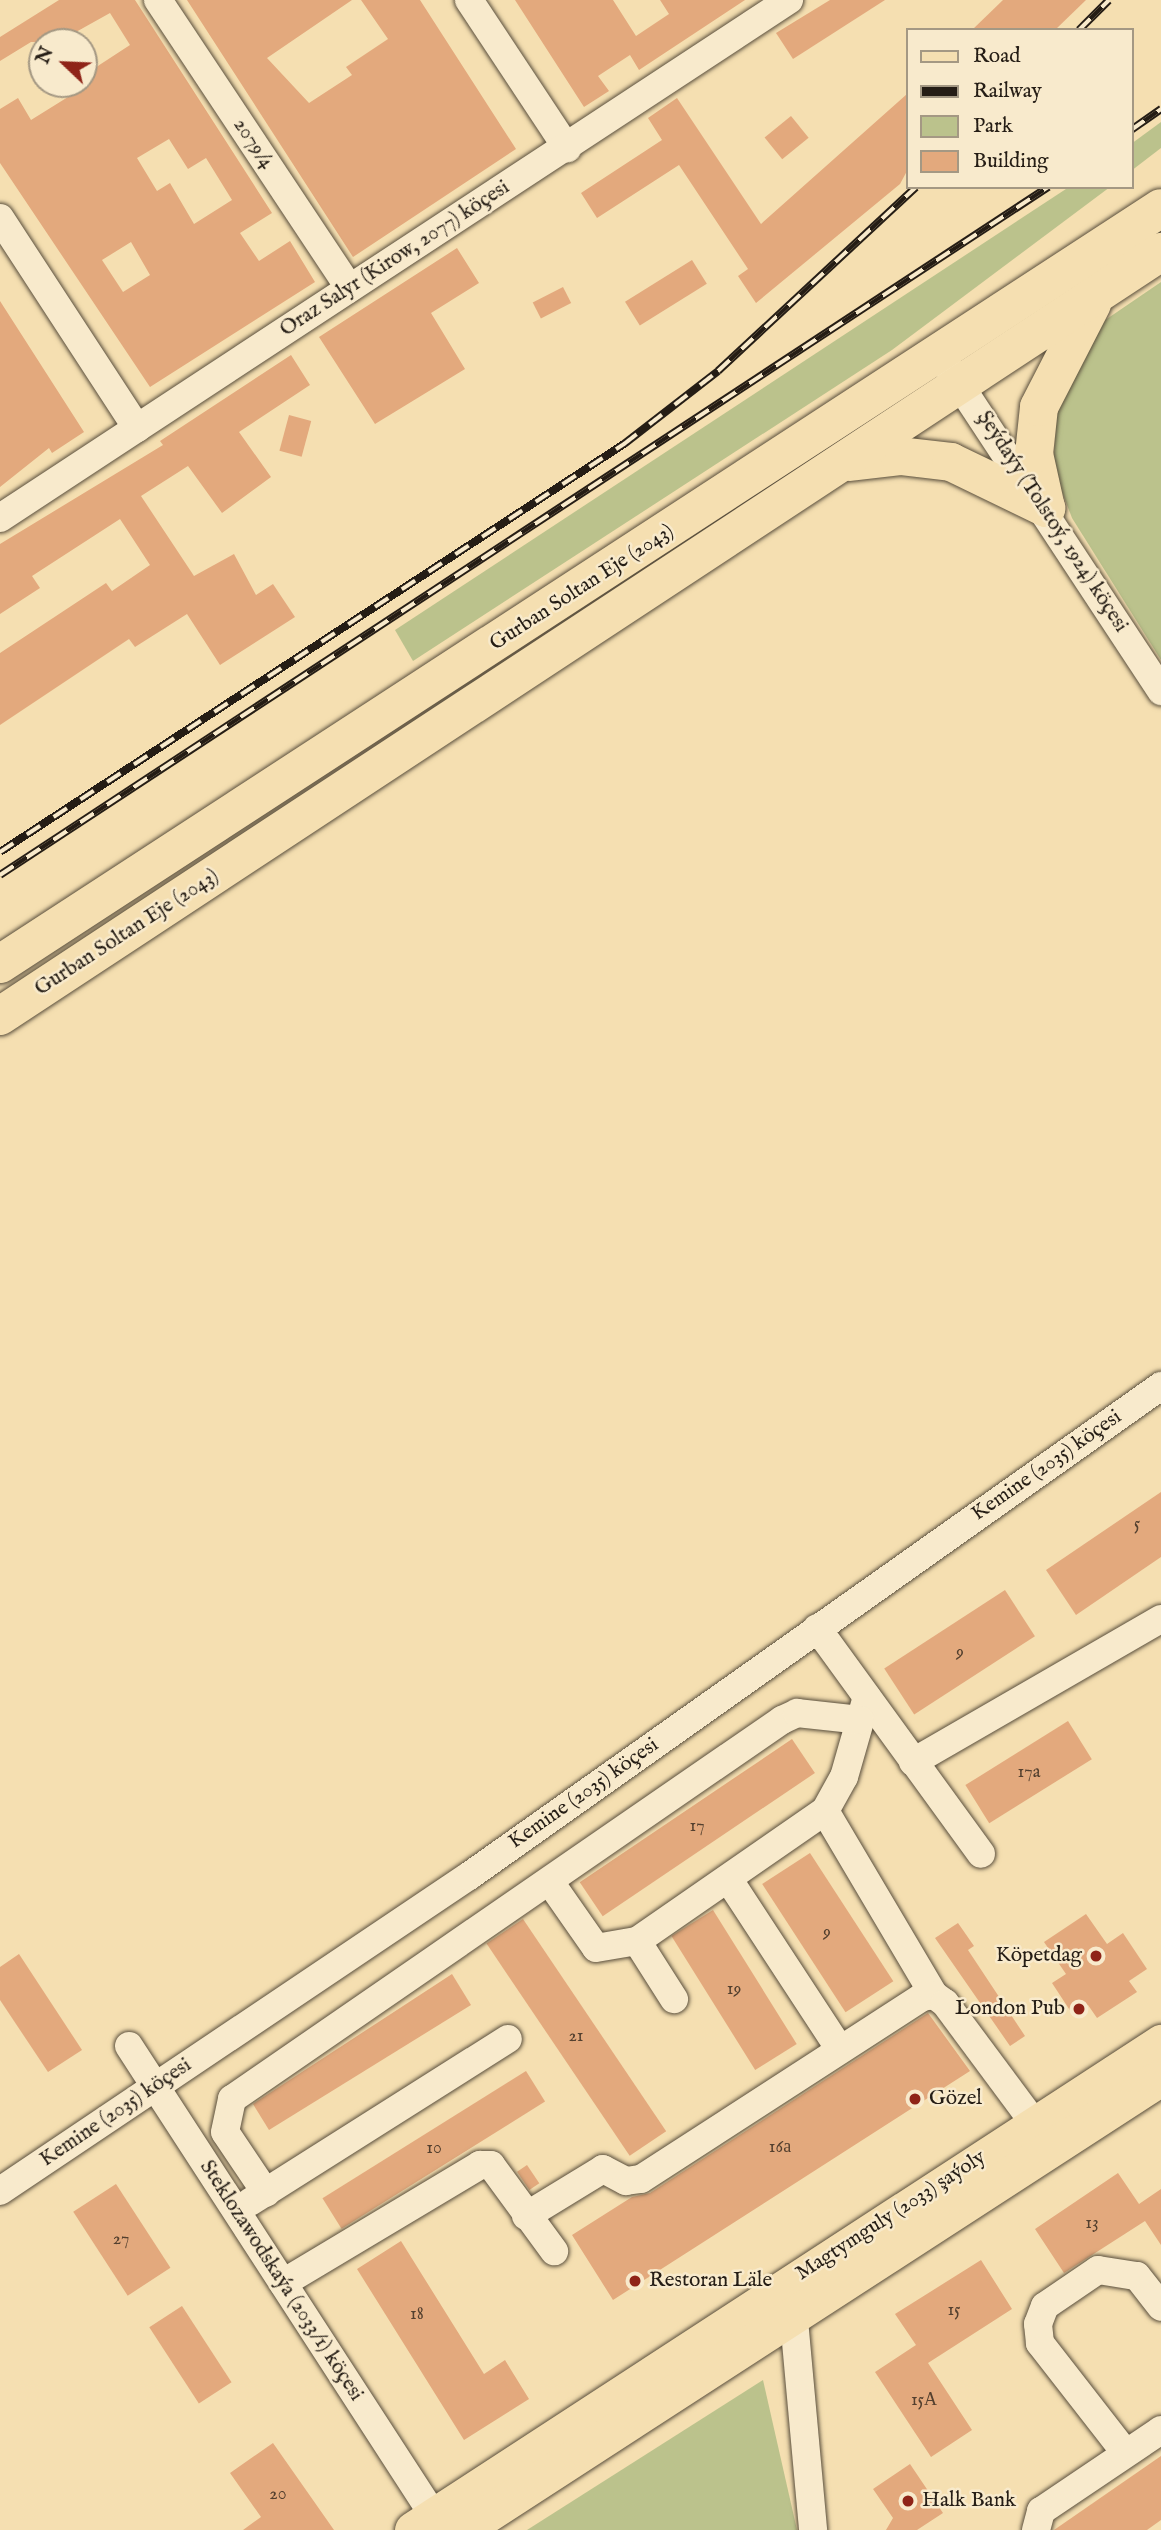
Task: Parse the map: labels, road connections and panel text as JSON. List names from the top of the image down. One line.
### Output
{"streets":{"highway":["Gurban Soltan Eje (2043)"],"main road":["Magtymguly (2033) şaýoly"],"street":["2079/4","Oraz Salyr (Kirow, 2077) köçesi","Şeýdaýy (Tolstoý, 1924) köçesi","Kemine (2035) köçesi","Steklozawodskaýa (2033/1) köçesi"]},"crossings":[["2079/4","Oraz Salyr (Kirow, 2077) köçesi"],["Şeýdaýy (Tolstoý, 1924) köçesi","Gurban Soltan Eje (2043)"],["Kemine (2035) köçesi","Steklozawodskaýa (2033/1) köçesi"],["Magtymguly (2033) şaýoly","Steklozawodskaýa (2033/1) köçesi"]],"places":["Köpetdag","London Pub","Gözel","Restoran Läle","Halk Bank"],"house_numbers":["5","9","17a","17","9","19","21","16а","10","13","27","15","18","15А","20"],"legend":["Road","Railway","Park","Building"],"north":"top left"}
